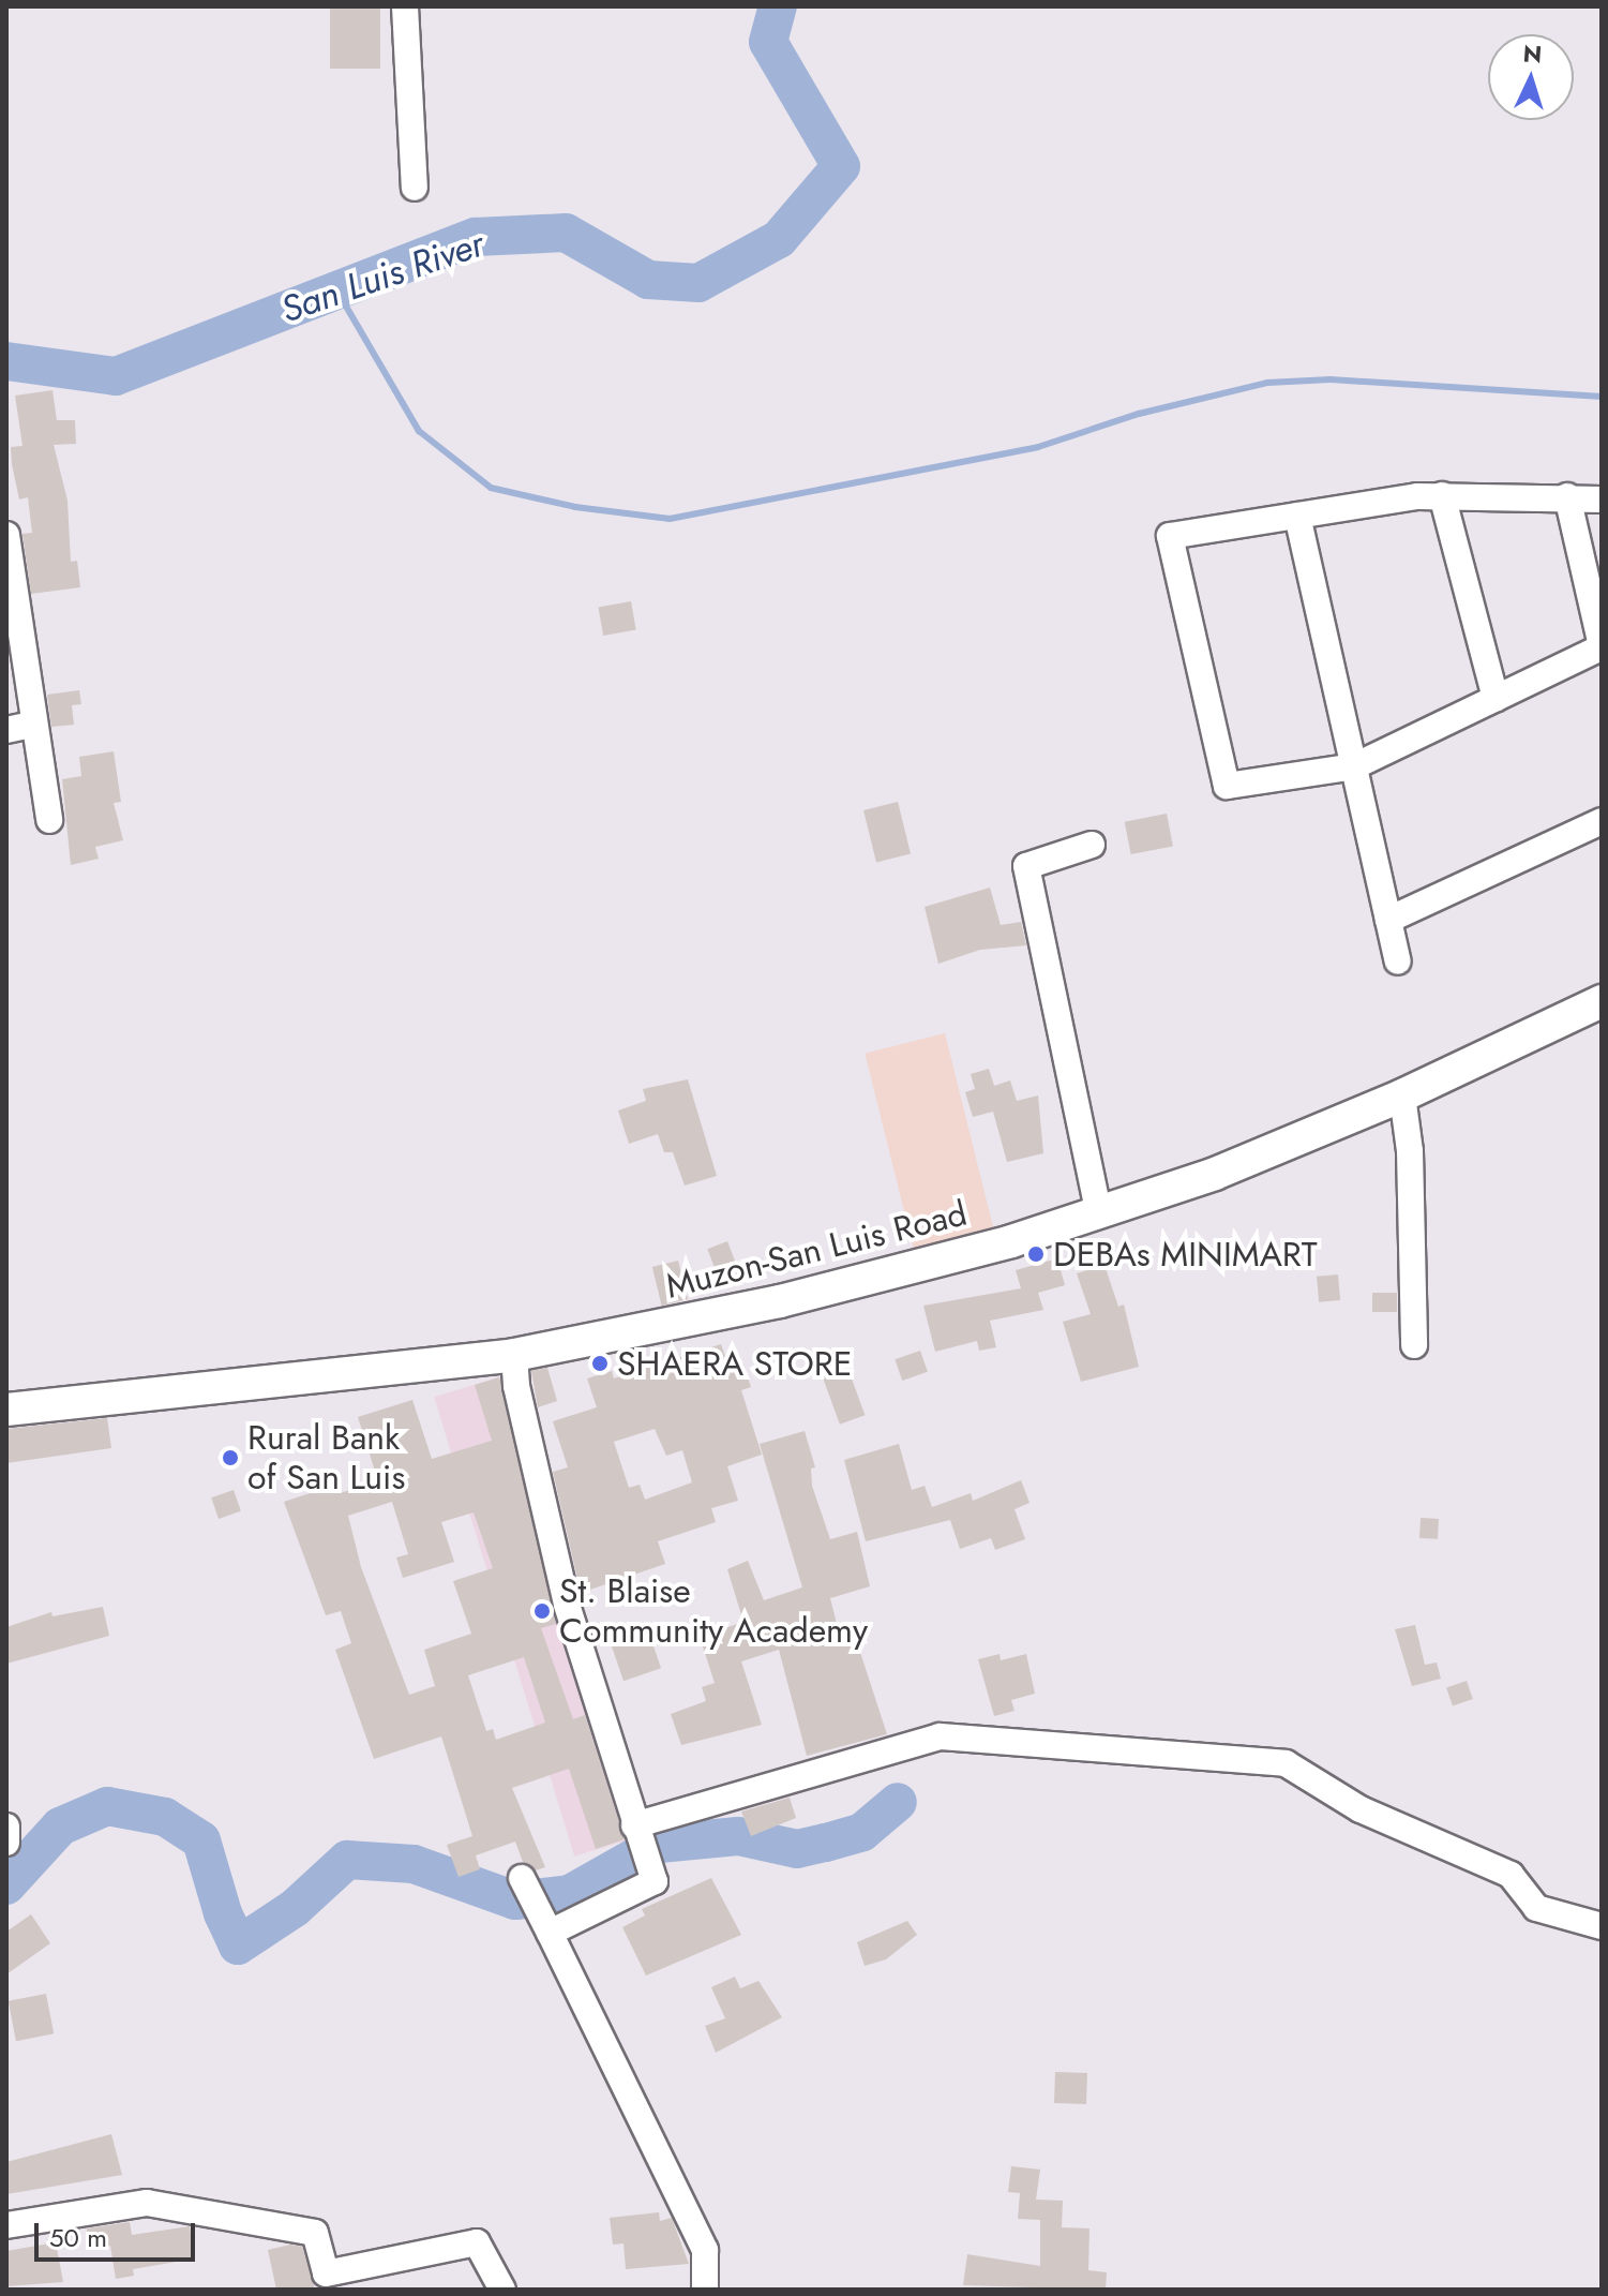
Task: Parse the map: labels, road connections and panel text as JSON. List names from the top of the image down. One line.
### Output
{"streets":{"main road":["Muzon-San Luis Road"]},"water":["San Luis River"],"places":["DEBAs MINIMART","SHAERA STORE","Rural Bank of San Luis","St. Blaise Community Academy"],"scale_bar":"50 m","north":"top"}
